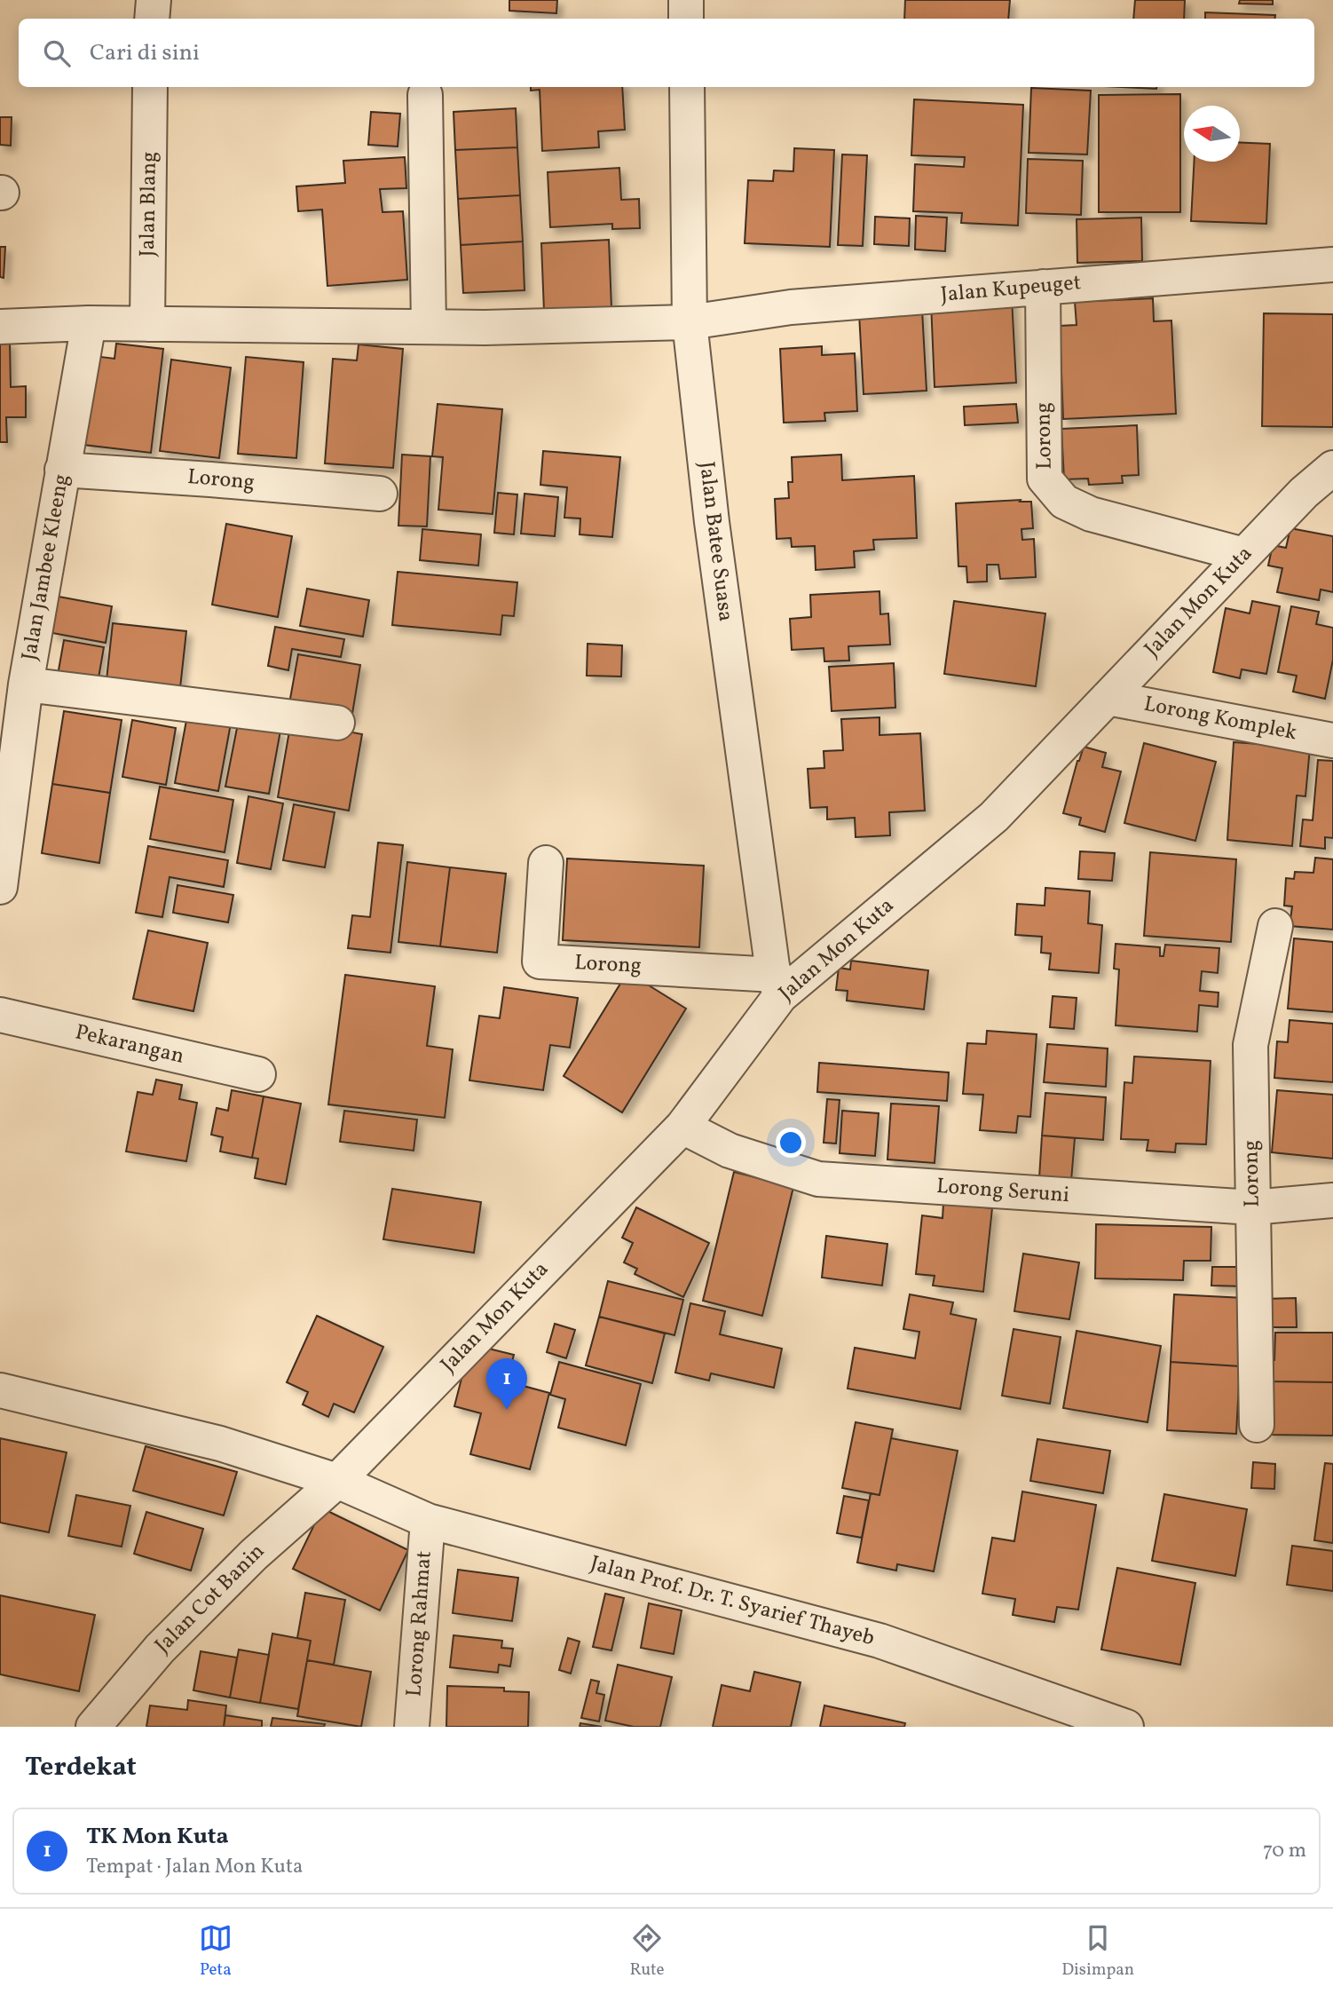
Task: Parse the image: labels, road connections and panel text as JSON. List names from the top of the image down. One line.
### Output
{"streets":{"street":["Jalan Blang","Jalan Kupeuget","Lorong","Jalan Batee Suasa","Jalan Jambee Kleeng","Jalan Mon Kuta","Lorong Komplek","Pekarangan","Lorong Seruni","Jalan Cot Banin","Jalan Prof. Dr. T. Syarief Thayeb","Lorong Rahmat"]},"crossings":[["Jalan Blang","Jalan Kupeuget"],["Jalan Kupeuget","Lorong"],["Jalan Kupeuget","Jalan Batee Suasa"],["Jalan Kupeuget","Jalan Jambee Kleeng"],["Lorong","Jalan Batee Suasa"],["Lorong","Jalan Jambee Kleeng"],["Lorong","Jalan Mon Kuta"],["Lorong","Lorong Seruni"],["Jalan Batee Suasa","Jalan Mon Kuta"],["Jalan Mon Kuta","Lorong Komplek"],["Jalan Mon Kuta","Lorong Seruni"],["Jalan Mon Kuta","Jalan Cot Banin"],["Jalan Mon Kuta","Jalan Prof. Dr. T. Syarief Thayeb"],["Jalan Cot Banin","Jalan Prof. Dr. T. Syarief Thayeb"],["Jalan Prof. Dr. T. Syarief Thayeb","Lorong Rahmat"]],"north":"left","page":{"search":"Cari di sini","pins":"1","heading":"Terdekat","list":[{"mark":"1","name":"TK Mon Kuta","note":"Tempat · Jalan Mon Kuta","value":"70 m"}],"nav":["Peta","Rute","Disimpan"]}}
